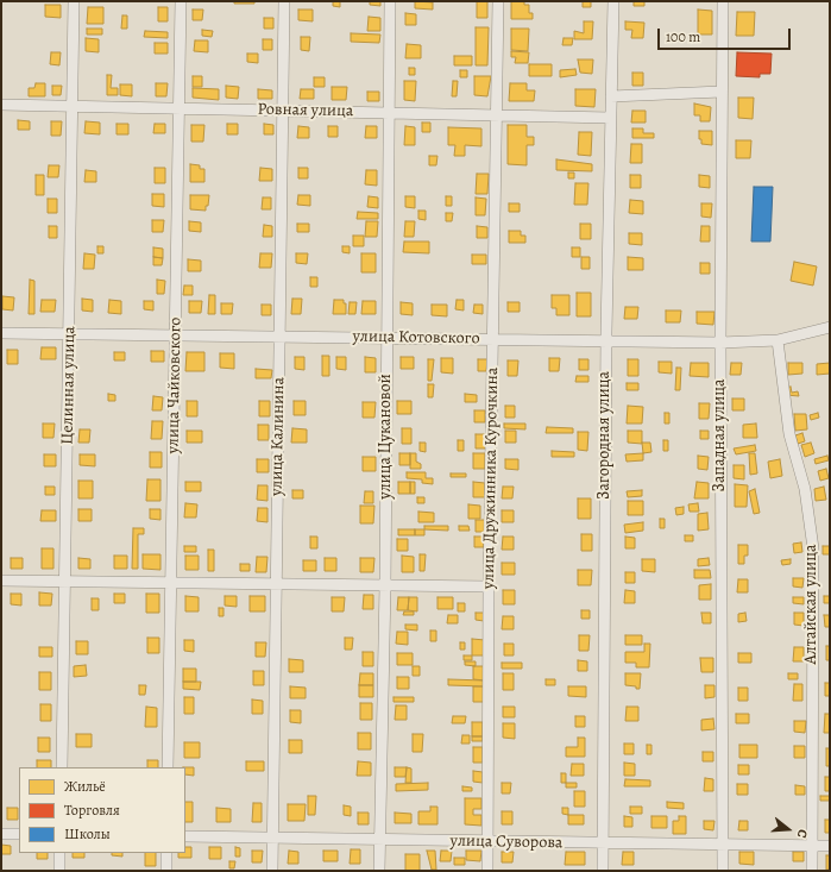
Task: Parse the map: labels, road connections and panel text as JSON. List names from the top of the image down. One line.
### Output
{"streets":{"street":["Ровная улица","улица Котовского","Целинная улица","улица Чайковского","Загородная улица","Западная улица","улица Калинина","улица Цукановой","улица Дружинника Курочкина","Алтайская улица","улица Суворова"]},"crossings":[["Ровная улица","Целинная улица"],["Ровная улица","улица Чайковского"],["Ровная улица","Загородная улица"],["Ровная улица","улица Калинина"],["Ровная улица","улица Цукановой"],["Ровная улица","улица Дружинника Курочкина"],["улица Котовского","Целинная улица"],["улица Котовского","улица Чайковского"],["улица Котовского","Загородная улица"],["улица Котовского","Западная улица"],["улица Котовского","улица Калинина"],["улица Котовского","улица Цукановой"],["улица Котовского","улица Дружинника Курочкина"],["улица Котовского","Алтайская улица"],["Загородная улица","улица Суворова"],["Западная улица","улица Суворова"],["улица Калинина","улица Суворова"],["улица Цукановой","улица Суворова"],["улица Дружинника Курочкина","улица Суворова"],["Алтайская улица","улица Суворова"]],"legend":["Жильё","Торговля","Школы"],"scale_bar":"100 m","north":"right"}
